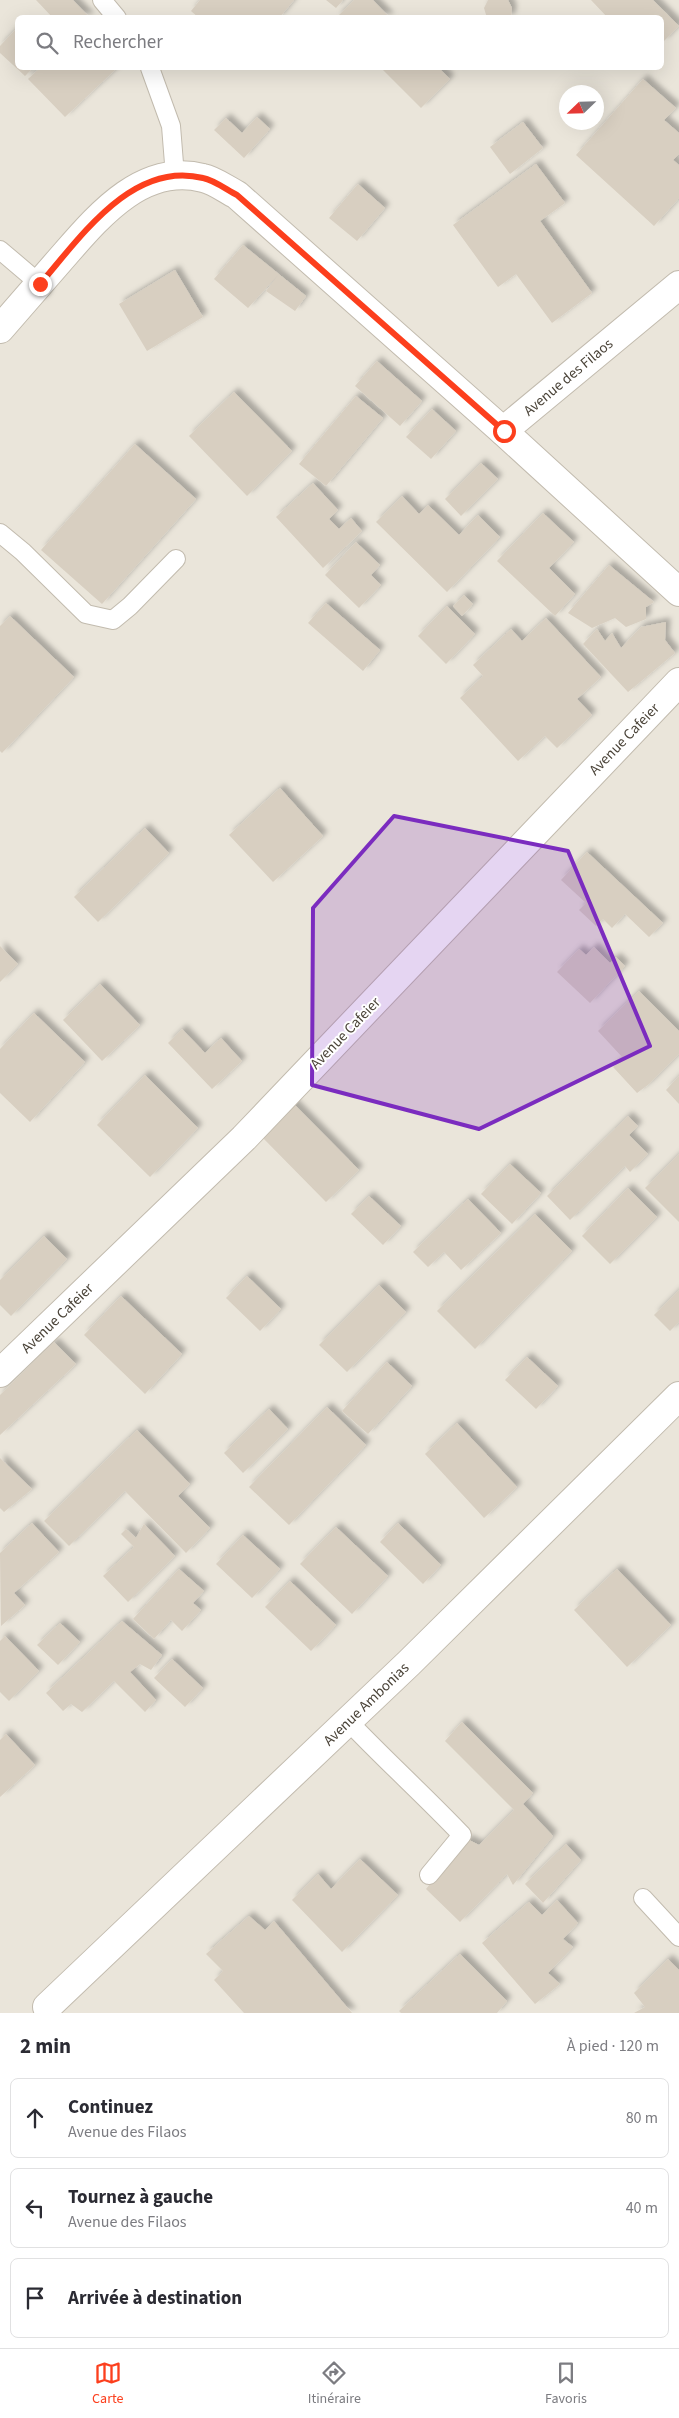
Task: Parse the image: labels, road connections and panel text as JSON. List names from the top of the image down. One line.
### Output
{"streets":{"street":["Avenue des Filaos","Avenue Cafeier","Avenue Ambonias"]},"north":"bottom left","page":{"search":"Rechercher","heading":["2 min","À pied · 120 m"],"list":[["Continuez","Avenue des Filaos","80 m"],["Tournez à gauche","Avenue des Filaos","40 m"],"Arrivée à destination"],"nav":["Carte","Itinéraire","Favoris"]}}
